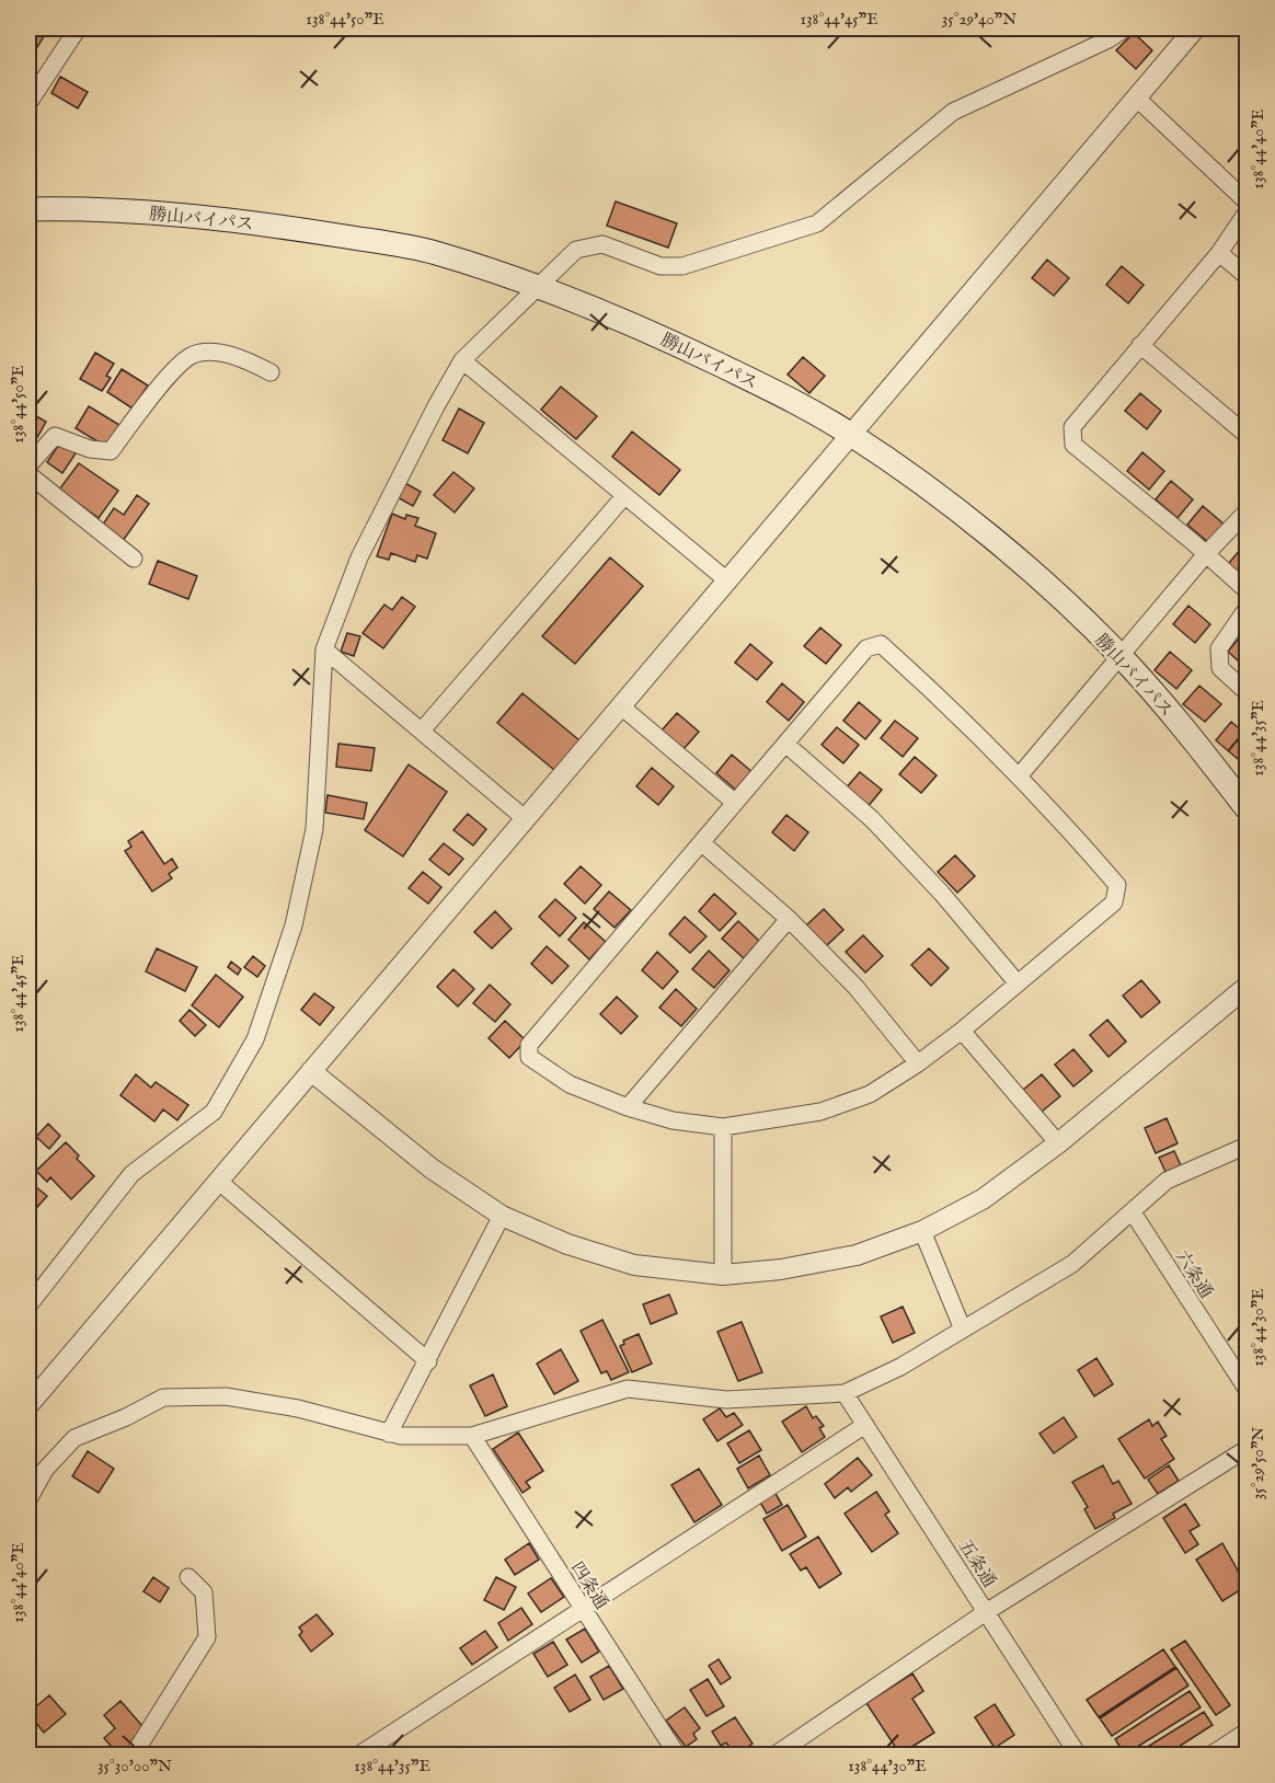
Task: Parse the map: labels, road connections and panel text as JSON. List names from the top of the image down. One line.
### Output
{"streets":{"main road":["勝山バイパス"],"street":["六条通","五条通","四条通"]},"coordinates":["138°44'50\"E","138°44'45\"E","35°29'40\"N","138°44'40\"E","138°44'35\"E","138°44'30\"E","35°29'50\"N","35°30'00\"N"]}
